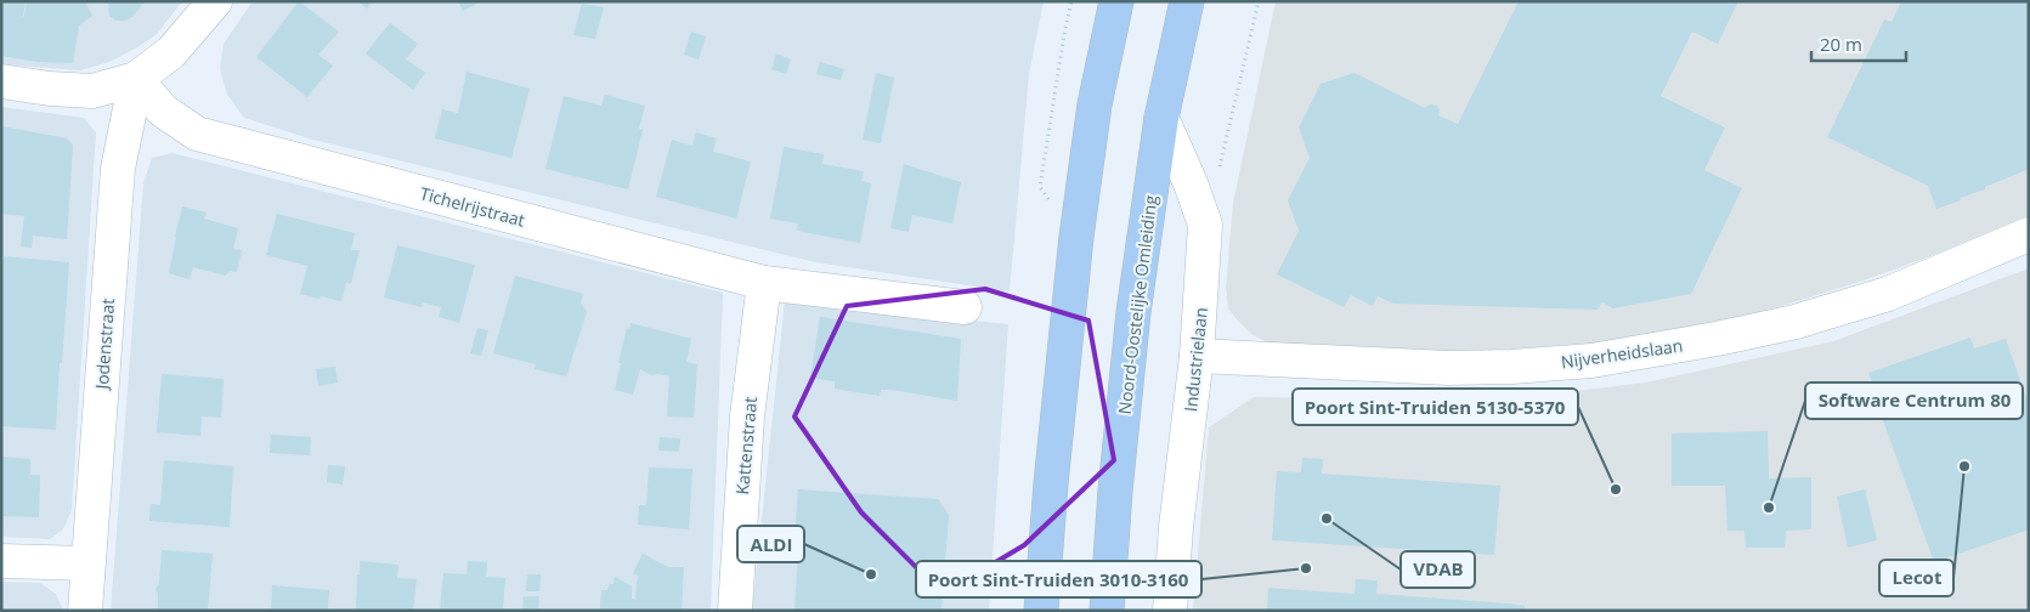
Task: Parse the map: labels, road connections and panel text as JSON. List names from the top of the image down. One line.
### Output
{"streets":{"main road":["Noord-Oostelijke Omleiding"],"street":["Tichelrijstraat","Jodenstraat","Nijverheidslaan","Industrielaan","Kattenstraat"]},"crossings":[["Tichelrijstraat","Jodenstraat"],["Tichelrijstraat","Kattenstraat"],["Noord-Oostelijke Omleiding","Industrielaan"],["Nijverheidslaan","Industrielaan"]],"places":["Lecot","Poort Sint-Truiden 5130-5370","Software Centrum 80","VDAB","Poort Sint-Truiden 3010-3160","ALDI"],"scale_bar":"20 m"}
